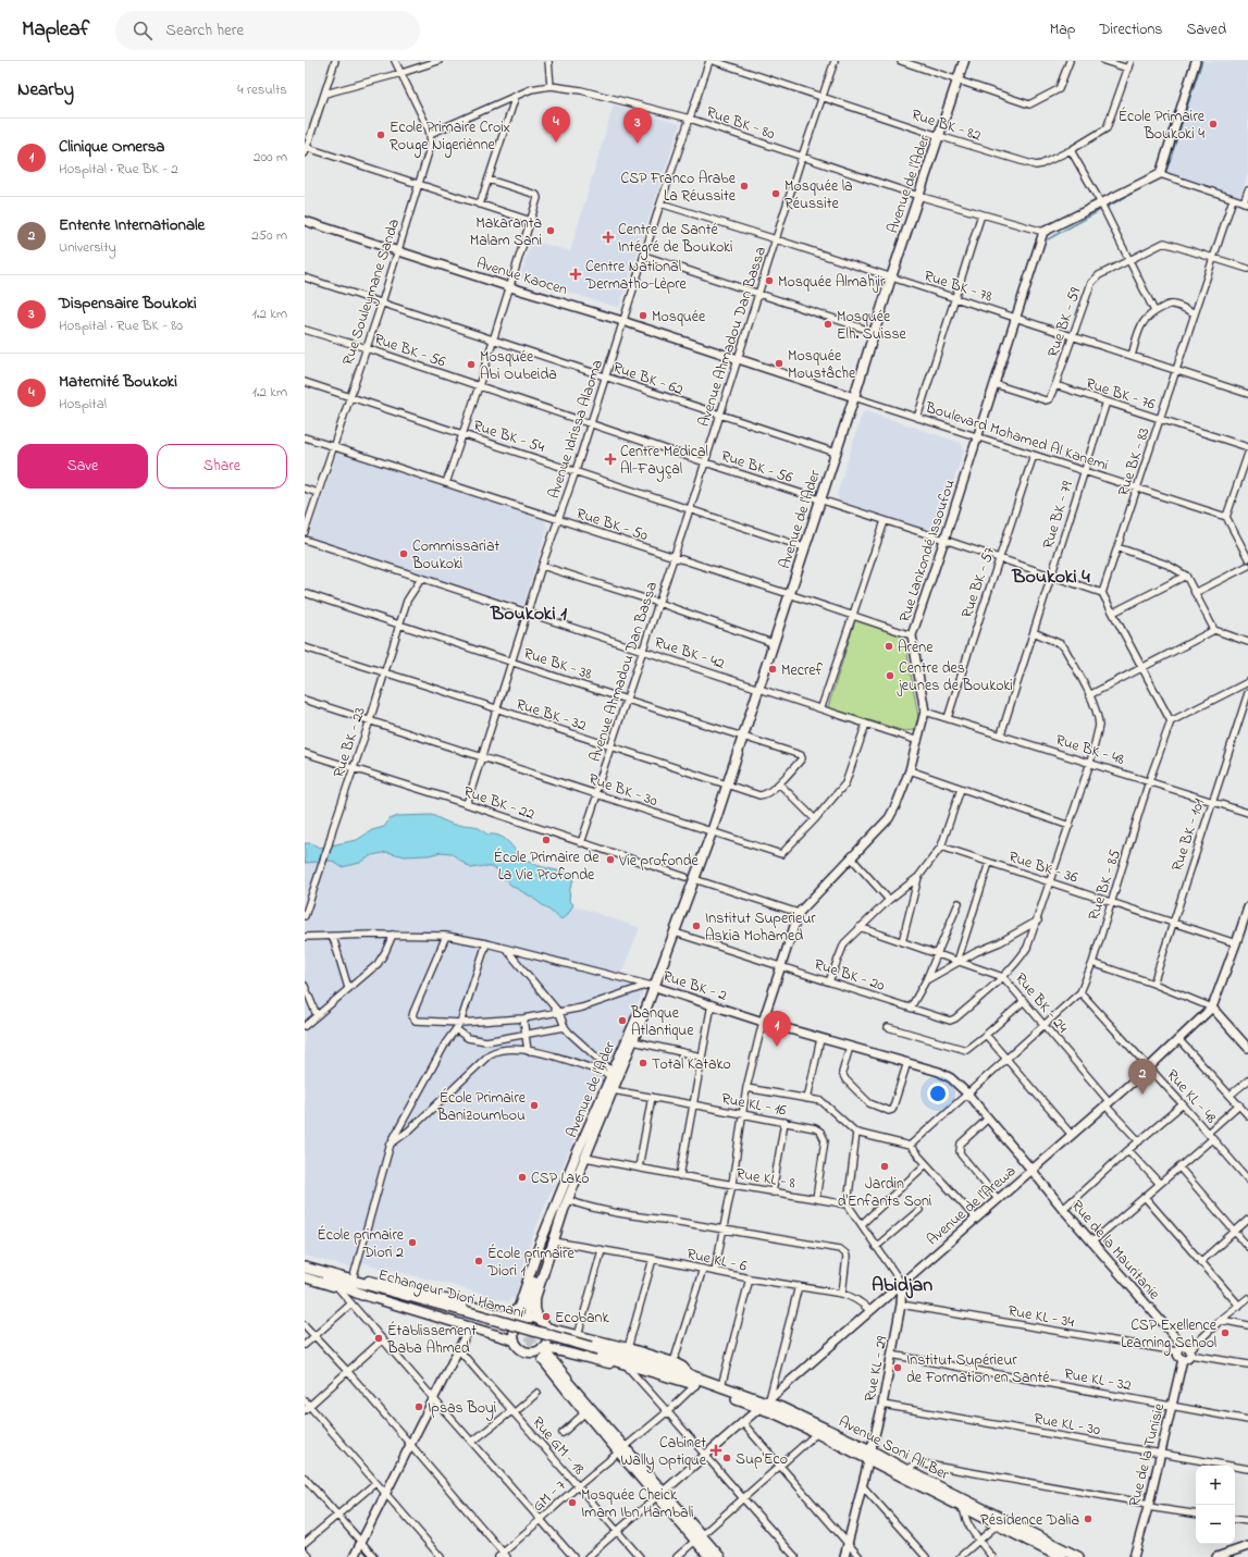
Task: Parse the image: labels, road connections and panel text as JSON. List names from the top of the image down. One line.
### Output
{"streets":{"main road":["Avenue de l'Ader","Echangeur Diori Hamani","Avenue Soni Ali Ber"],"street":["Rue BK - 80","Rue BK - 82","Avenue Kaocen","Rue BK - 78","Rue Souleymane Sanda","Rue BK - 59","Avenue Ahmadou Dan Bassa","Rue BK - 56","Rue BK - 62","Rue BK - 76","Avenue Idrissa Alaoma","Rue BK - 54","Boulevard Mohamed Al Kanemi","Rue BK - 83","Rue BK - 79","Rue BK - 50","Rue Lankondé Issoufou","Rue BK - 57","Rue BK - 42","Rue BK - 38","Rue BK - 32","Rue BK - 23","Rue BK - 48","Rue BK - 30","Rue BK - 22","Rue BK - 101","Rue BK - 36","Rue BK - 85","Rue BK - 20","Rue BK - 2","Rue BK - 24","Rue KL - 48","Rue KL - 16","Rue KL - 8","Avenue de l'Arewa","Rue de la Mauritanie","Rue KL - 6","Rue KL - 34","Rue KL - 29","Rue KL - 32","Rue KL - 30","Rue GM - 18","Rue de la Tunisie","GM - 7"]},"crossings":[["Rue BK - 80","Avenue de l'Ader"],["Rue BK - 80","Rue Souleymane Sanda"],["Rue BK - 80","Avenue Ahmadou Dan Bassa"],["Rue BK - 80","Avenue Idrissa Alaoma"],["Rue BK - 80","Rue Lankondé Issoufou"],["Rue BK - 82","Avenue de l'Ader"],["Rue BK - 82","Avenue Ahmadou Dan Bassa"],["Avenue de l'Ader","Avenue Kaocen"],["Avenue de l'Ader","Rue BK - 78"],["Avenue de l'Ader","Rue BK - 56"],["Avenue de l'Ader","Rue BK - 62"],["Avenue de l'Ader","Rue BK - 54"],["Avenue de l'Ader","Boulevard Mohamed Al Kanemi"],["Avenue de l'Ader","Rue BK - 50"],["Avenue de l'Ader","Rue BK - 42"],["Avenue de l'Ader","Rue BK - 38"],["Avenue de l'Ader","Rue BK - 32"],["Avenue de l'Ader","Rue BK - 30"],["Avenue de l'Ader","Rue BK - 22"],["Avenue de l'Ader","Rue BK - 20"],["Avenue de l'Ader","Rue BK - 2"],["Avenue de l'Ader","Rue KL - 16"],["Avenue de l'Ader","Rue KL - 8"],["Avenue de l'Ader","Rue KL - 6"],["Avenue de l'Ader","Avenue Soni Ali Ber"],["Avenue Kaocen","Rue Souleymane Sanda"],["Avenue Kaocen","Avenue Ahmadou Dan Bassa"],["Avenue Kaocen","Avenue Idrissa Alaoma"],["Avenue Kaocen","Boulevard Mohamed Al Kanemi"],["Rue BK - 78","Rue BK - 59"],["Rue BK - 78","Avenue Ahmadou Dan Bassa"],["Rue BK - 78","Avenue Idrissa Alaoma"],["Rue BK - 78","Rue BK - 83"],["Rue BK - 78","Rue Lankondé Issoufou"],["Rue Souleymane Sanda","Rue BK - 56"],["Rue Souleymane Sanda","Rue BK - 62"],["Rue Souleymane Sanda","Rue BK - 54"],["Rue Souleymane Sanda","Rue BK - 50"],["Rue BK - 59","Rue BK - 76"],["Rue BK - 59","Rue BK - 83"],["Avenue Ahmadou Dan Bassa","Rue BK - 56"],["Avenue Ahmadou Dan Bassa","Rue BK - 62"],["Avenue Ahmadou Dan Bassa","Rue BK - 54"],["Avenue Ahmadou Dan Bassa","Rue BK - 50"],["Avenue Ahmadou Dan Bassa","Rue BK - 42"],["Avenue Ahmadou Dan Bassa","Rue BK - 38"],["Avenue Ahmadou Dan Bassa","Rue BK - 32"],["Avenue Ahmadou Dan Bassa","Rue BK - 30"],["Avenue Ahmadou Dan Bassa","Rue BK - 22"],["Rue BK - 56","Avenue Idrissa Alaoma"],["Rue BK - 56","Rue BK - 83"],["Rue BK - 56","Rue BK - 79"],["Rue BK - 56","Rue Lankondé Issoufou"],["Rue BK - 56","Rue BK - 57"],["Rue BK - 62","Avenue Idrissa Alaoma"],["Rue BK - 76","Rue BK - 83"],["Rue BK - 76","Rue BK - 79"],["Avenue Idrissa Alaoma","Rue BK - 54"],["Avenue Idrissa Alaoma","Rue BK - 50"],["Avenue Idrissa Alaoma","Rue BK - 42"],["Avenue Idrissa Alaoma","Rue BK - 38"],["Avenue Idrissa Alaoma","Rue BK - 32"],["Avenue Idrissa Alaoma","Rue BK - 30"],["Avenue Idrissa Alaoma","Rue BK - 22"],["Boulevard Mohamed Al Kanemi","Rue BK - 83"],["Boulevard Mohamed Al Kanemi","Rue BK - 79"],["Boulevard Mohamed Al Kanemi","Rue Lankondé Issoufou"],["Boulevard Mohamed Al Kanemi","Rue BK - 57"],["Rue BK - 79","Rue BK - 48"],["Rue BK - 50","Rue Lankondé Issoufou"],["Rue Lankondé Issoufou","Rue BK - 42"],["Rue Lankondé Issoufou","Rue BK - 48"],["Rue Lankondé Issoufou","Rue BK - 22"],["Rue Lankondé Issoufou","Rue BK - 20"],["Rue Lankondé Issoufou","Rue BK - 2"],["Rue BK - 57","Rue BK - 48"],["Rue BK - 42","Rue BK - 23"],["Rue BK - 42","Rue BK - 30"],["Rue BK - 38","Rue BK - 32"],["Rue BK - 38","Rue BK - 23"],["Rue BK - 32","Rue BK - 23"],["Rue BK - 23","Rue BK - 30"],["Rue BK - 23","Rue BK - 22"],["Rue BK - 48","Rue BK - 101"],["Rue BK - 48","Rue BK - 85"],["Rue BK - 101","Rue BK - 36"],["Rue BK - 36","Rue BK - 85"],["Rue BK - 36","Avenue de l'Arewa"],["Rue BK - 85","Rue BK - 2"],["Rue BK - 85","Rue BK - 24"],["Rue BK - 85","Rue KL - 48"],["Rue BK - 20","Rue BK - 24"],["Rue BK - 2","Avenue de l'Arewa"],["Rue BK - 2","Rue de la Mauritanie"],["Rue BK - 24","Avenue de l'Arewa"],["Rue KL - 48","Avenue de l'Arewa"],["Rue KL - 16","Rue KL - 8"],["Avenue de l'Arewa","Rue de la Mauritanie"],["Avenue de l'Arewa","Rue KL - 6"],["Avenue de l'Arewa","Rue KL - 29"],["Avenue de l'Arewa","Rue GM - 18"],["Avenue de l'Arewa","Avenue Soni Ali Ber"],["Rue de la Mauritanie","Rue KL - 34"],["Rue de la Mauritanie","Rue de la Tunisie"],["Echangeur Diori Hamani","Avenue Soni Ali Ber"],["Rue KL - 34","Rue KL - 29"],["Rue KL - 29","Rue KL - 32"],["Rue KL - 29","Rue KL - 30"],["Rue KL - 29","Avenue Soni Ali Ber"],["Rue KL - 32","Rue de la Tunisie"],["Rue KL - 30","Rue de la Tunisie"],["Rue GM - 18","GM - 7"],["Avenue Soni Ali Ber","GM - 7"]],"districts":["Boukoki 4","Boukoki 1","Abidjan"],"places":{"other":["École Primaire Boukoki 4","Ecole Primaire Croix Rouge Nigeriènne","CSP Franco Arabe La Réussite","Mosquée la Réussite","Makaranta Malam Sani","Mosquée Almahjir","Mosquée","Mosquée Elh. Suisse","Mosquée Moustâche","Mosquée Abi Oubeida","Commissariat Boukoki","Arène","Mecref","Centre des jeunes de Boukoki","École Primaire de La Vie Profonde","Vie profonde","Institut Superieur Askia Mohamed","Banque Atlantique","Total Katako","École Primaire Banizoumbou","Jardin d'Enfants Soni","CSP Lako","École primaire Diori 2","École primaire Diori 1","Ecobank","CSP Exellence Learning School","Établissement Baba Ahmed","Institut Supérieur de Formation en Santé","Ipsas Boyi","Sup'Eco","Mosquée Cheick Imam Ibn Hambali","Résidence Dalia"],"health":["Centre de Santé Intégré de Boukoki","Centre National Dermatho-Lèpre","Centre Médical Al-Fayçal","Cabinet Wally Optique"]},"page":{"header":"Mapleaf","search":"Search here","nav":["Map","Directions","Saved"],"heading":["Nearby","4 results"],"pins":["4","3","1","2"],"list":[{"mark":"1","name":"Clinique Omersa","note":"Hospital · Rue BK - 2","value":"200 m"},{"mark":"2","name":"Entente Internationale","note":"University","value":"250 m"},{"mark":"3","name":"Dispensaire Boukoki","note":"Hospital · Rue BK - 80","value":"1.2 km"},{"mark":"4","name":"Maternité Boukoki","note":"Hospital","value":"1.2 km"}],"buttons":["Save","Share"],"map_buttons":["+","−"]}}
